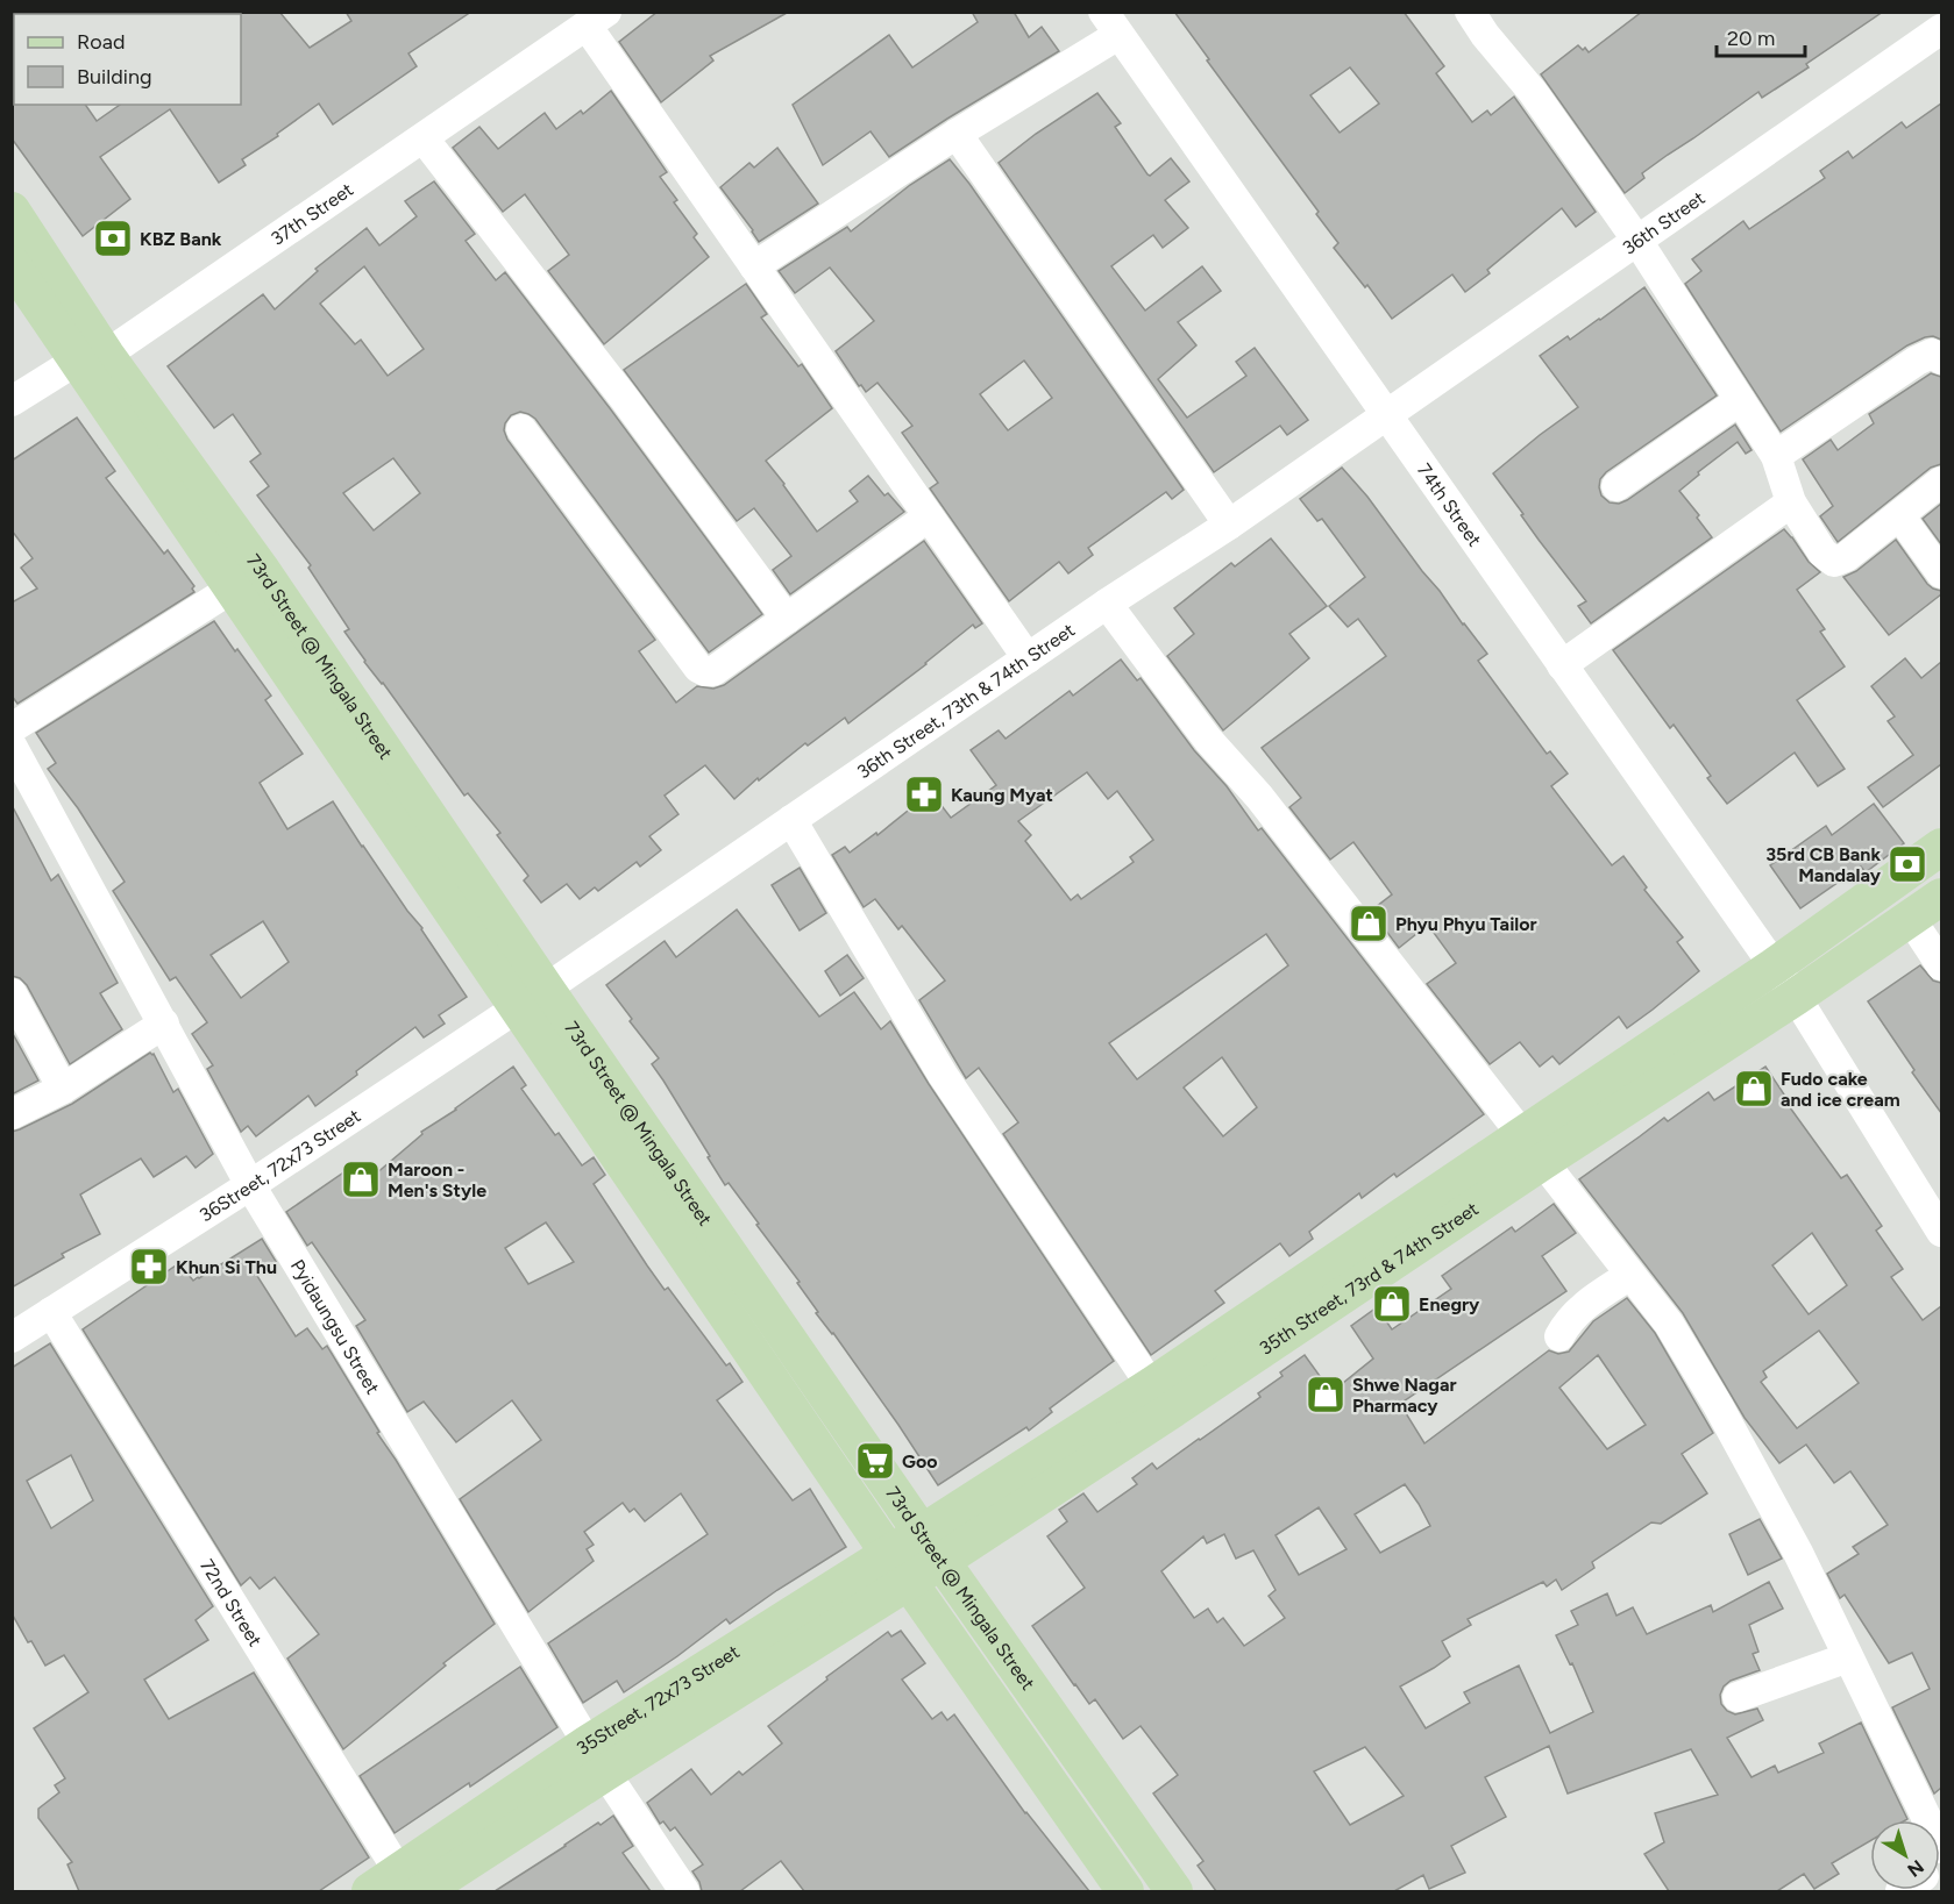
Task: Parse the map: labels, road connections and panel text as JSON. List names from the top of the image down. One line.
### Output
{"streets":{"main road":["73rd Street @ Mingala Street","35th Street, 73rd & 74th Street","35Street, 72x73 Street"],"street":["37th Street","36th Street","74th Street","36th Street, 73th & 74th Street","36Street, 72x73 Street","Pyidaungsu Street","72nd Street"]},"crossings":[["37th Street","73rd Street @ Mingala Street"],["36th Street","74th Street"],["36th Street","36th Street, 73th & 74th Street"],["74th Street","36th Street, 73th & 74th Street"],["74th Street","35th Street, 73rd & 74th Street"],["73rd Street @ Mingala Street","36th Street, 73th & 74th Street"],["73rd Street @ Mingala Street","36Street, 72x73 Street"],["73rd Street @ Mingala Street","35th Street, 73rd & 74th Street"],["73rd Street @ Mingala Street","35Street, 72x73 Street"],["36th Street, 73th & 74th Street","36Street, 72x73 Street"],["36Street, 72x73 Street","Pyidaungsu Street"],["36Street, 72x73 Street","72nd Street"],["35th Street, 73rd & 74th Street","35Street, 72x73 Street"],["Pyidaungsu Street","35Street, 72x73 Street"],["72nd Street","35Street, 72x73 Street"]],"places":{"bank":["KBZ Bank","35rd CB Bank Mandalay"],"pharmacy":["Kaung Myat","Khun Si Thu"],"shop":["Phyu Phyu Tailor","Fudo cake and ice cream","Maroon - Men's Style","Enegry","Shwe Nagar Pharmacy"],"supermarket":["Goo"]},"legend":["Road","Building"],"scale_bar":"20 m","north":"bottom right"}
